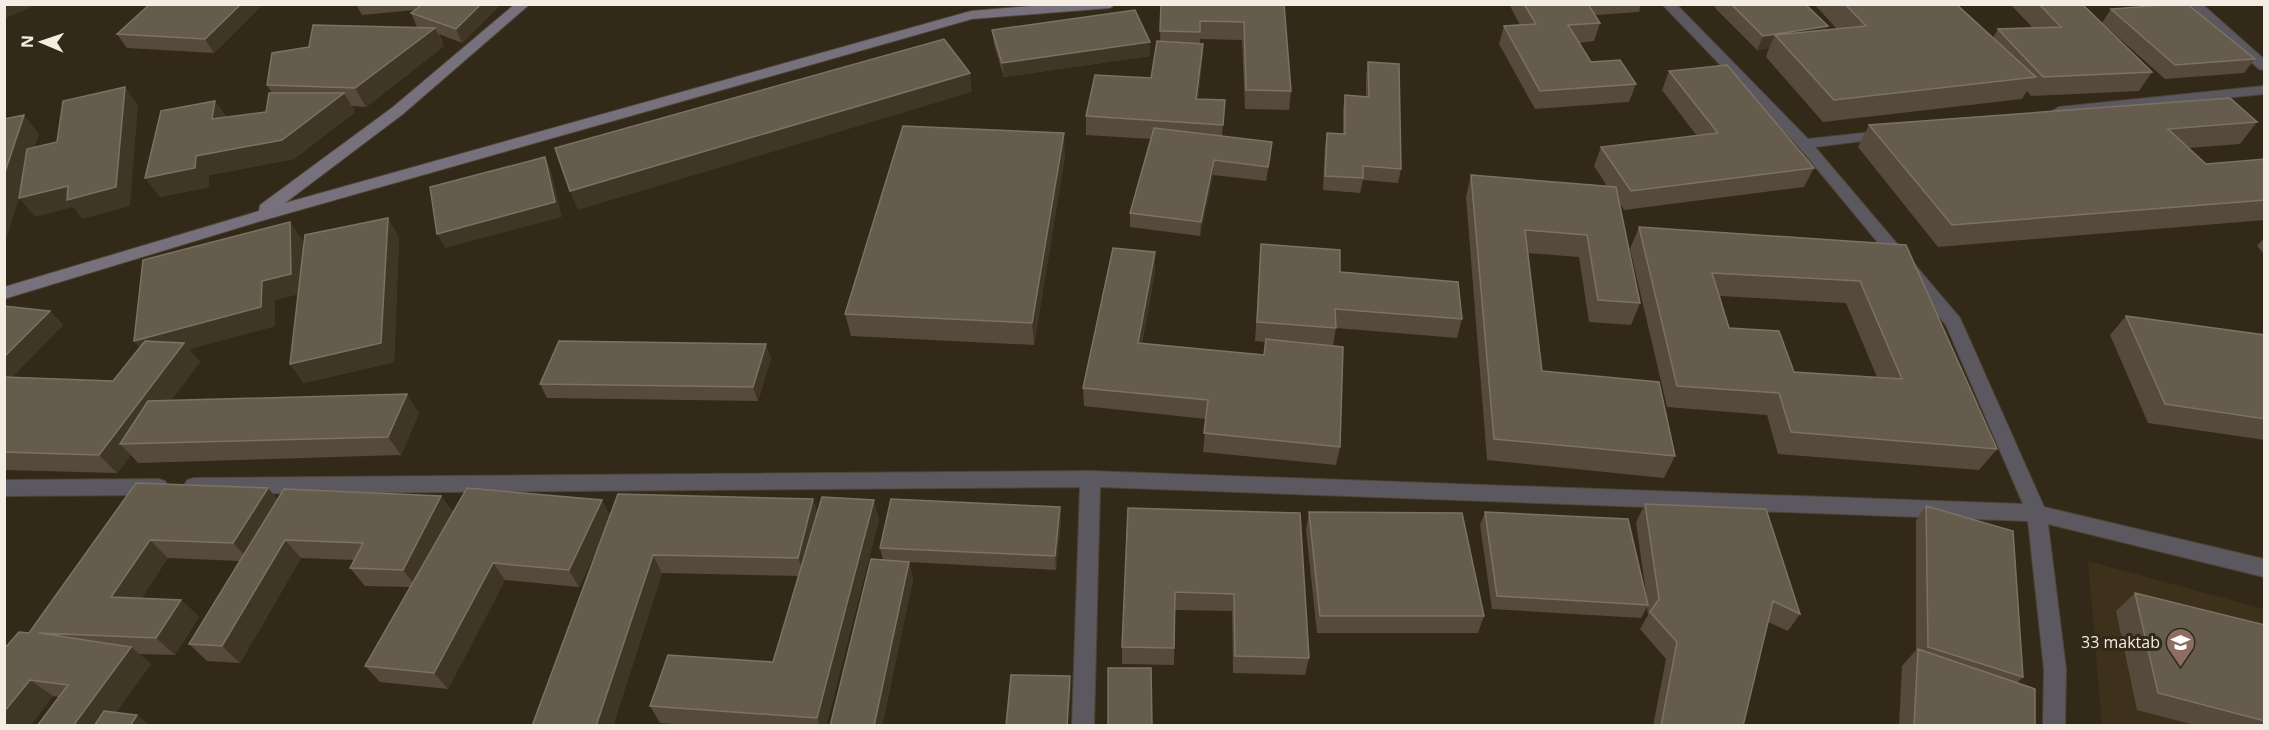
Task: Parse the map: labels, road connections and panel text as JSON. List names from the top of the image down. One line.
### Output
{"places":{"school or university":["33 maktab"]},"north":"left"}
